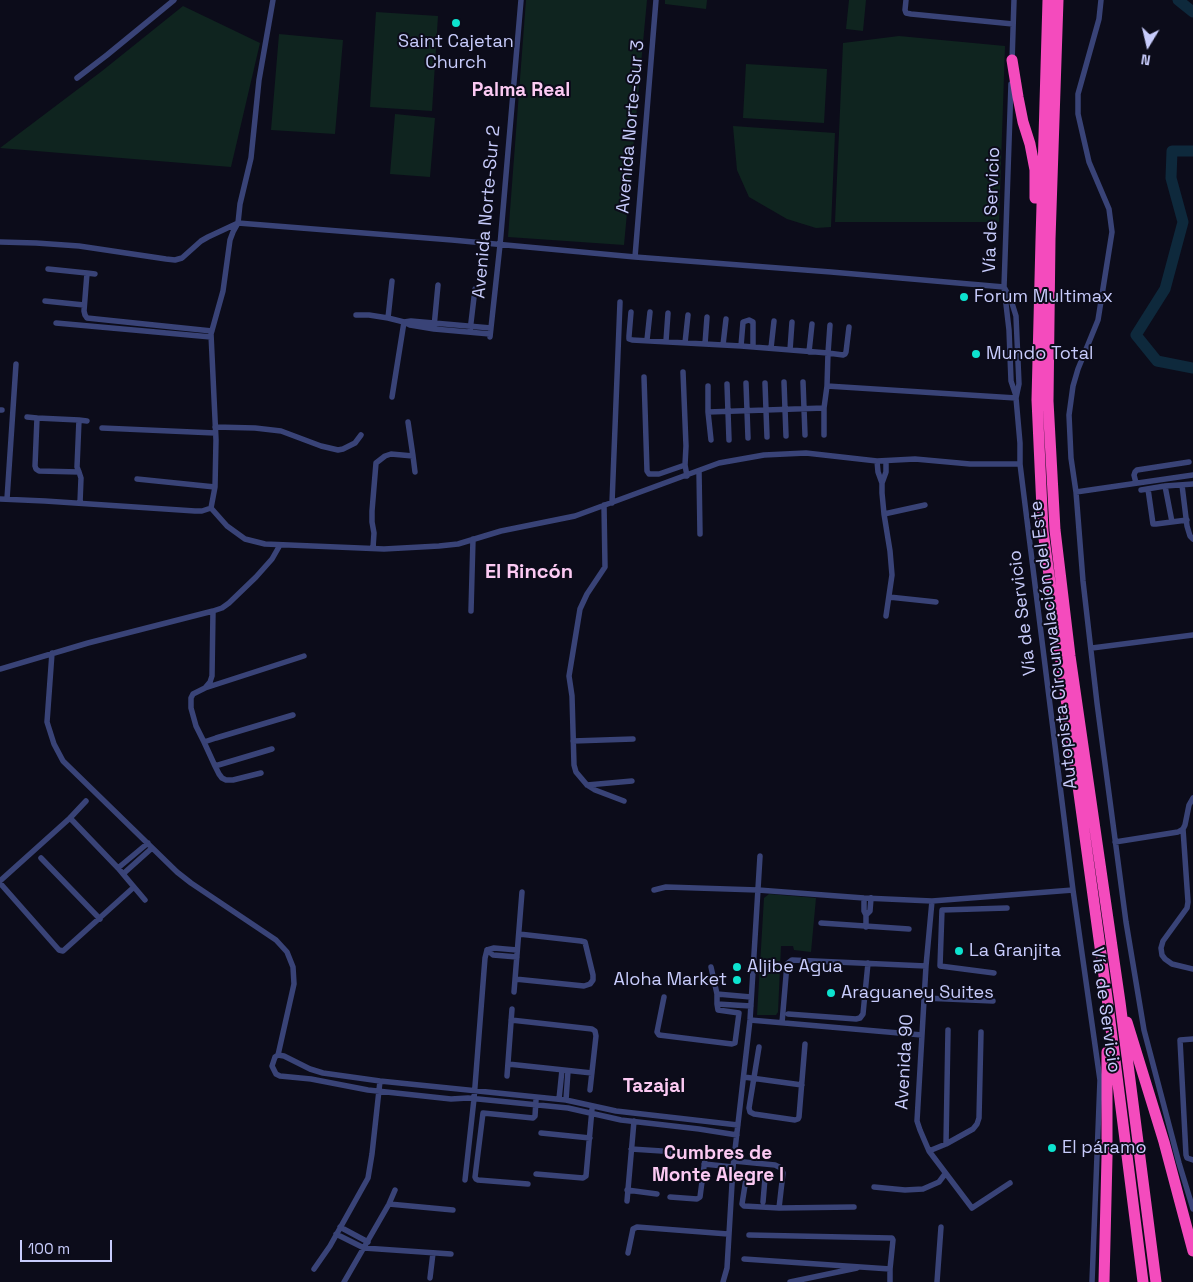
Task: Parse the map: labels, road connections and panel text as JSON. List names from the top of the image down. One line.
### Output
{"streets":{"highway":["Autopista Circunvalación del Este"],"street":["Avenida Norte-Sur 3","Vía de Servicio","Avenida Norte-Sur 2","Avenida 90"]},"districts":["Palma Real","El Rincón","Tazajal","Cumbres de Monte Alegre I"],"places":["Saint Cajetan Church","Forum Multimax","Mundo Total","La Granjita","Aljibe Agua","Aloha Market","Araguaney Suites","El páramo"],"scale_bar":"100 m","north":"bottom"}
